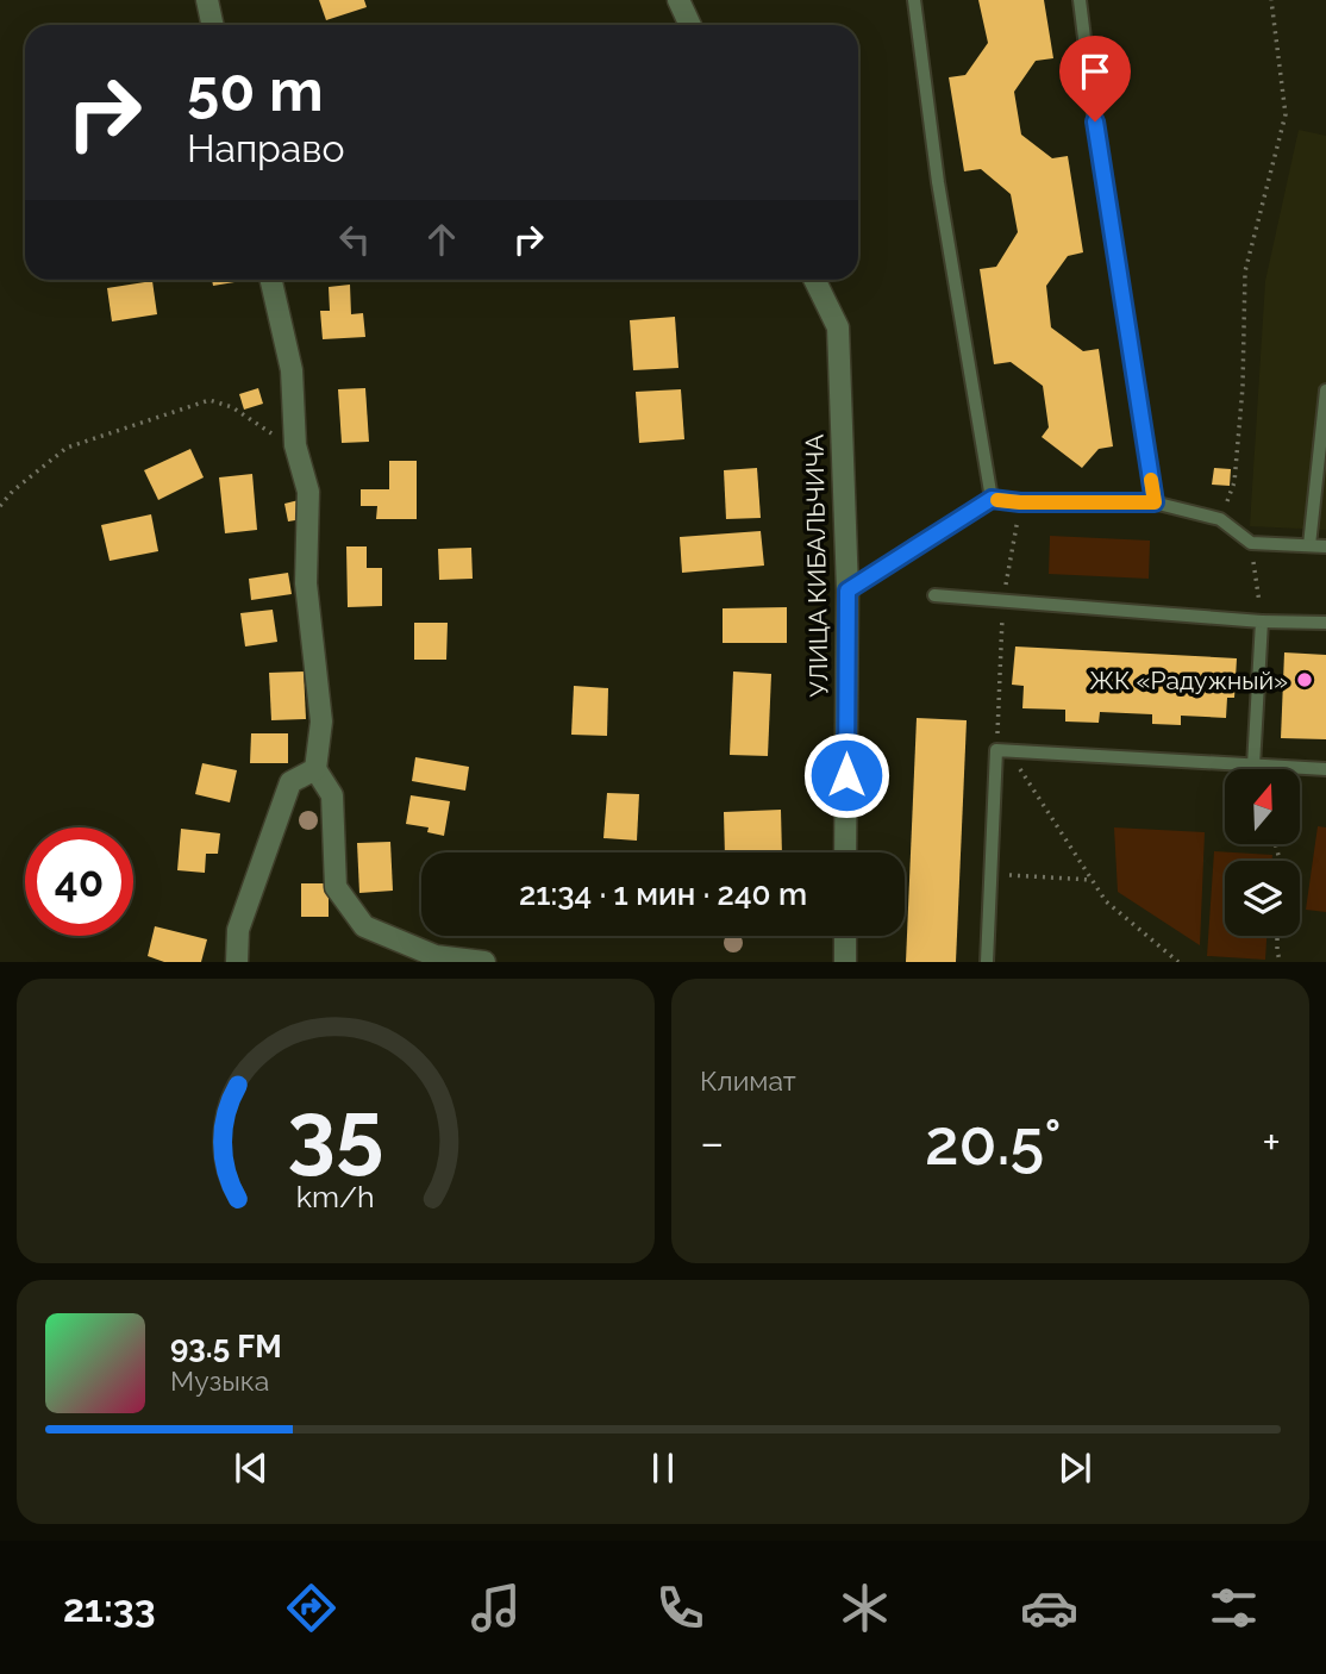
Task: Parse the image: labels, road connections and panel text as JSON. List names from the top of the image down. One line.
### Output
{"streets":{"street":["УЛИЦА КИБАЛЬЧИЧА"]},"places":["ЖК «Радужный»"],"north":"top","page":{"turn":["50 m","Направо"],"limit":"40","trip":"21:34 · 1 мин · 240 m","tile":"Климат","heat":["−","20.5°","+"],"song":["93.5 FM","Музыка"],"tabs":"21:33","gauge":["35","km/h"]}}
